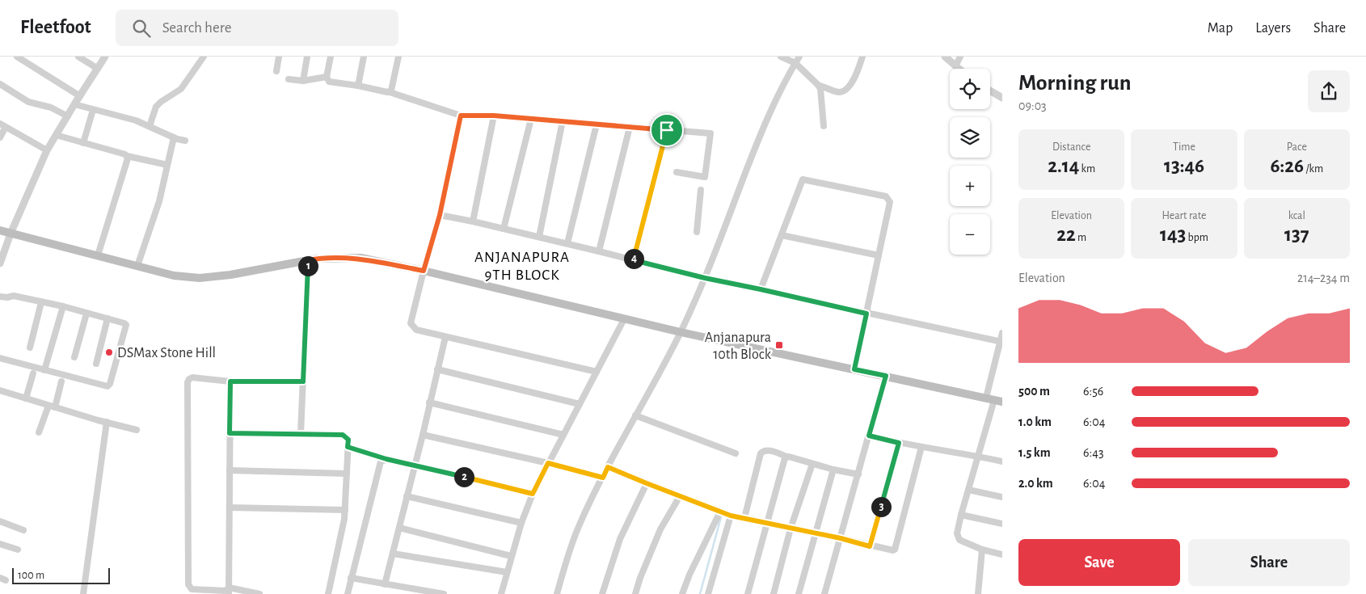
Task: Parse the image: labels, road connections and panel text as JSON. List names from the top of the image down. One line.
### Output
{"districts":["ANJANAPURA 9TH BLOCK"],"places":{"transit":["Anjanapura 10th Block"],"other":["DSMax Stone Hill"]},"scale_bar":"100 m","page":{"header":"Fleetfoot","search":"Search here","nav":["Map","Layers","Share"],"heading":["Morning run","09:03"],"map_buttons":["+","−"],"stats":[["Distance","2.14 km"],["Time","13:46"],["Pace","6:26 /km"],["Elevation","22 m"],["Heart rate","143 bpm"],["kcal","137"]],"pins":["4","1","2","3"],"chart":["Elevation","214–234 m"],"list":[{"name":"500 m","note":"6:56"},{"name":"1.0 km","note":"6:04"},{"name":"1.5 km","note":"6:43"},{"name":"2.0 km","note":"6:04"}],"buttons":["Save","Share"],"scale":"100 m"}}
